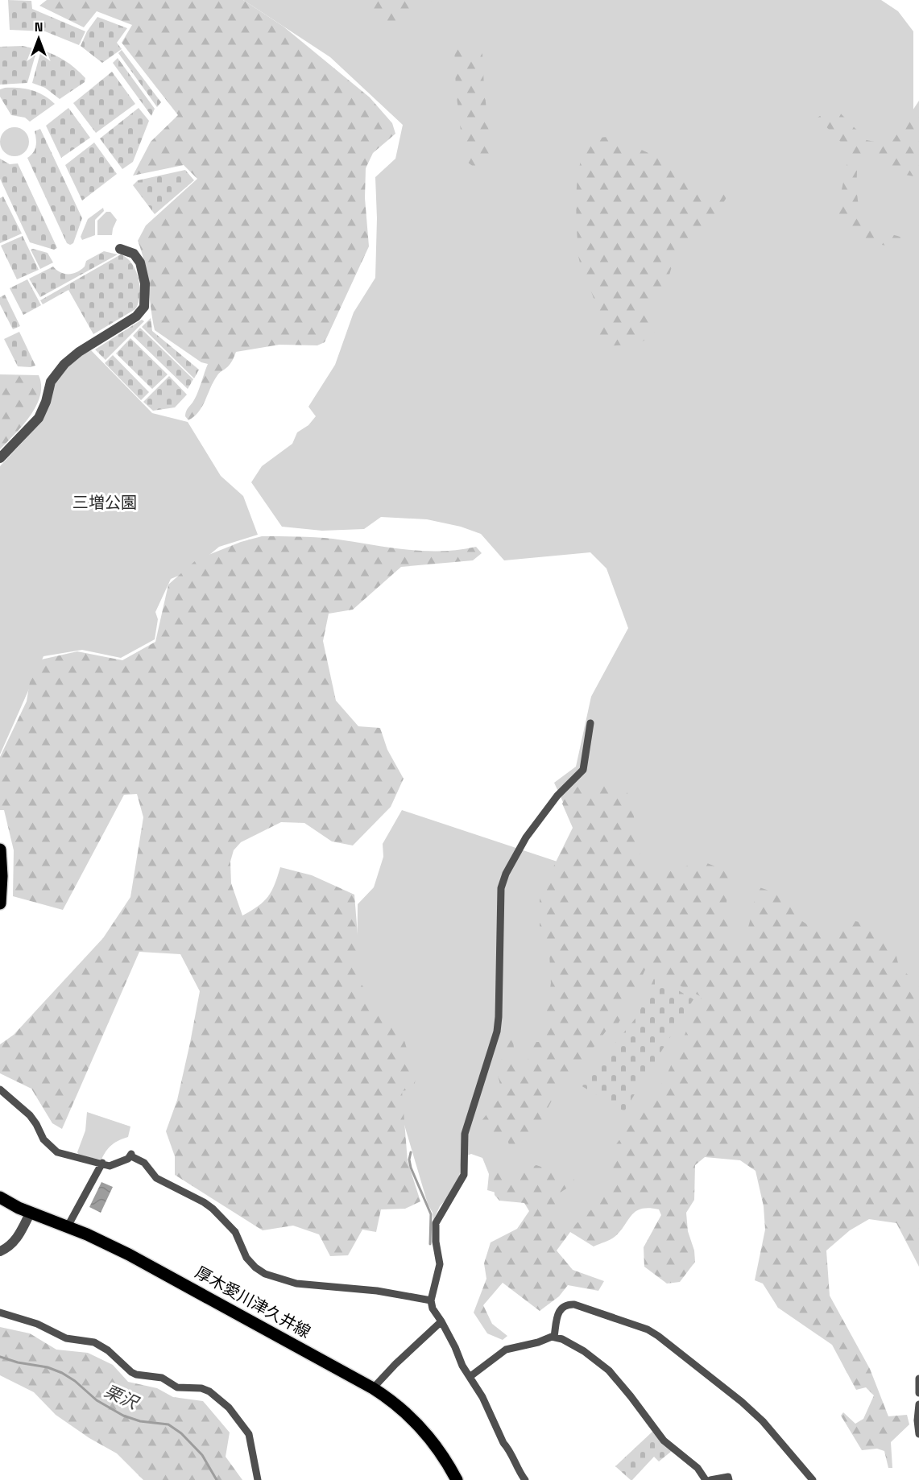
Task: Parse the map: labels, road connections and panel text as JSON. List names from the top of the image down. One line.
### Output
{"streets":{"main road":["厚木愛川津久井線"]},"water":["栗沢"],"parks":["三増公園"],"north":"top"}
